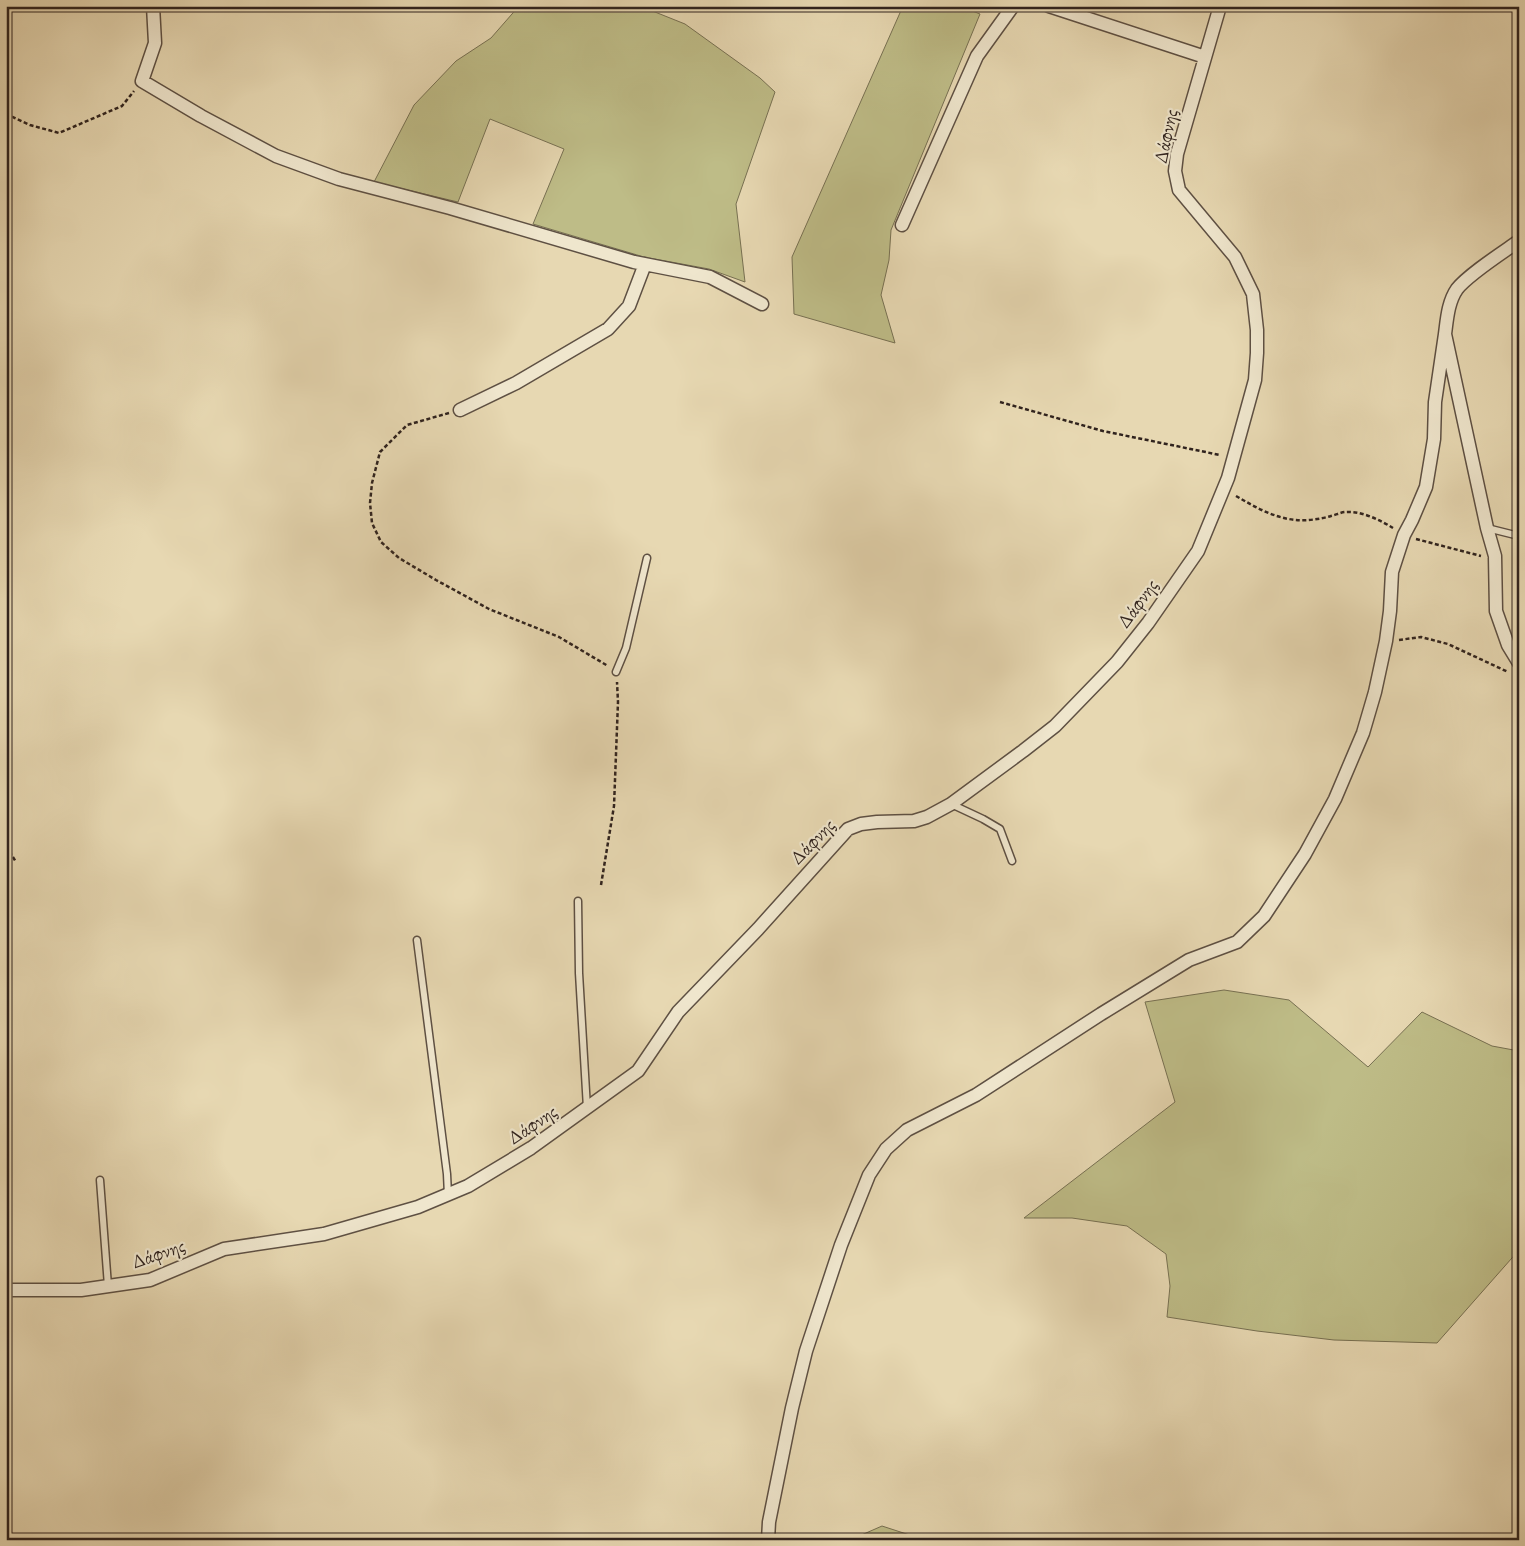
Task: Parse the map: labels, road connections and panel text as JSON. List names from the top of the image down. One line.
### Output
{"streets":{"street":["Δάφνης"]}}
